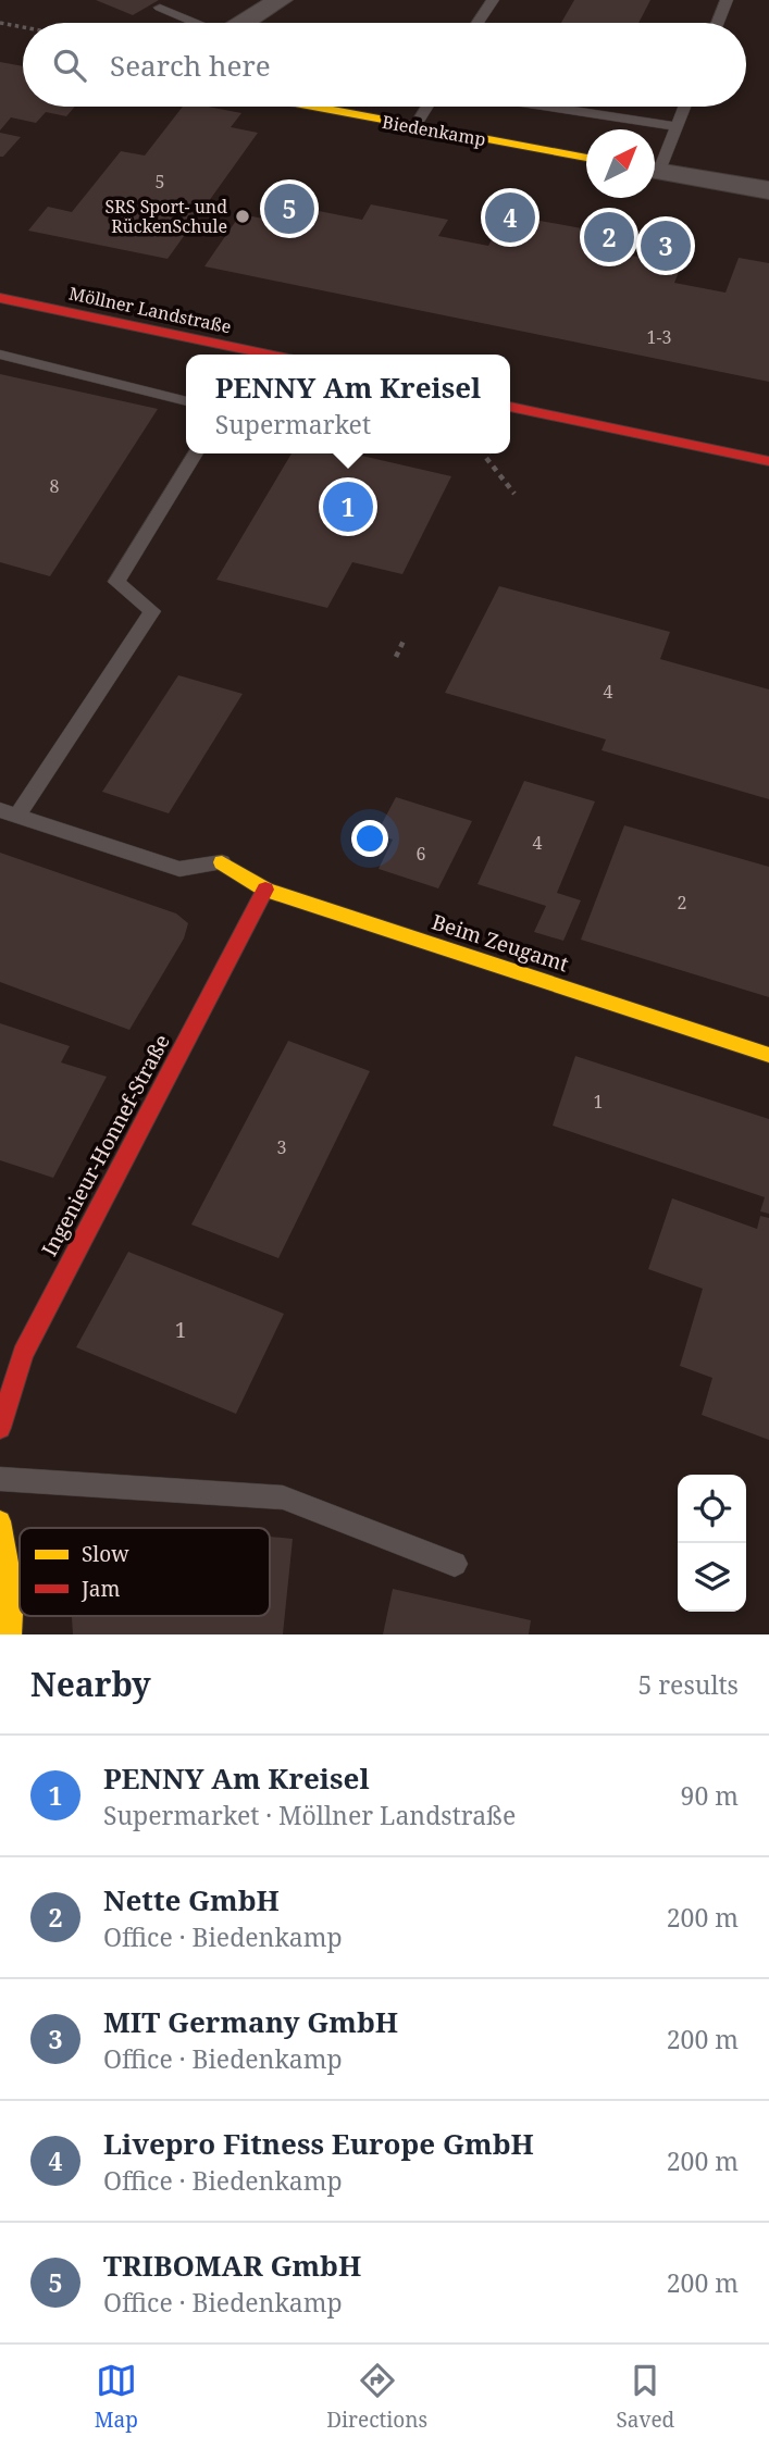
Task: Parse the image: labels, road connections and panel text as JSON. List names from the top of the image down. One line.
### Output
{"streets":{"street":["Biedenkamp","Möllner Landstraße","Beim Zeugamt","Ingenieur-Honnef-Straße"]},"crossings":[["Beim Zeugamt","Ingenieur-Honnef-Straße"]],"places":["SRS Sport- und RückenSchule"],"house_numbers":["5","1-3","8","4","4","6","2","1","3","1"],"legend":["Slow","Jam"],"north":"top right","page":{"search":"Search here","pins":["5","4","2","3","1"],"popup":["PENNY Am Kreisel","Supermarket"],"heading":["Nearby","5 results"],"list":[{"mark":"1","name":"PENNY Am Kreisel","note":"Supermarket · Möllner Landstraße","value":"90 m"},{"mark":"2","name":"Nette GmbH","note":"Office · Biedenkamp","value":"200 m"},{"mark":"3","name":"MIT Germany GmbH","note":"Office · Biedenkamp","value":"200 m"},{"mark":"4","name":"Livepro Fitness Europe GmbH","note":"Office · Biedenkamp","value":"200 m"},{"mark":"5","name":"TRIBOMAR GmbH","note":"Office · Biedenkamp","value":"200 m"}],"nav":["Map","Directions","Saved"]}}
